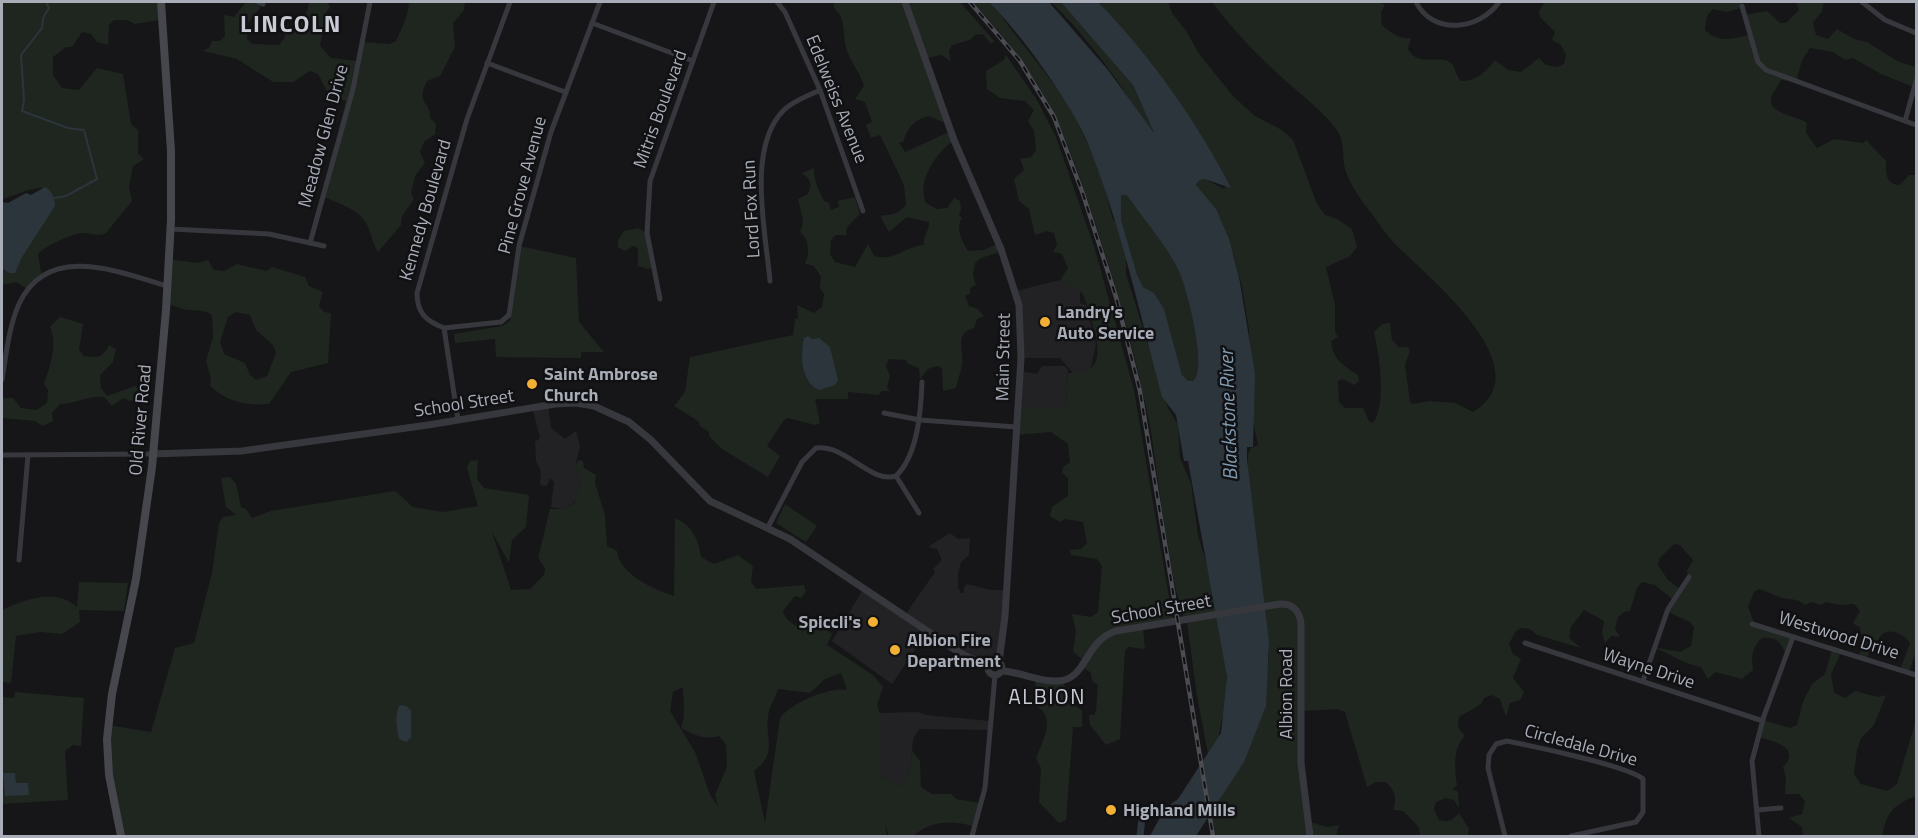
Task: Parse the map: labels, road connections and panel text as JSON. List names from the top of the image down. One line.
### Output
{"streets":{"main road":["Old River Road"],"street":["Edelweiss Avenue","Mitris Boulevard","Meadow Glen Drive","Pine Grove Avenue","Lord Fox Run","Kennedy Boulevard","Main Street","School Street","Westwood Drive","Wayne Drive","Albion Road","Circledale Drive"]},"crossings":[["Edelweiss Avenue","Lord Fox Run"],["Pine Grove Avenue","Kennedy Boulevard"],["Main Street","School Street"],["School Street","Old River Road"],["School Street","Albion Road"]],"districts":["LINCOLN","ALBION"],"water":["Blackstone River"],"places":["Landry's Auto Service","Saint Ambrose Church","Spiccli's","Albion Fire Department","Highland Mills"]}
